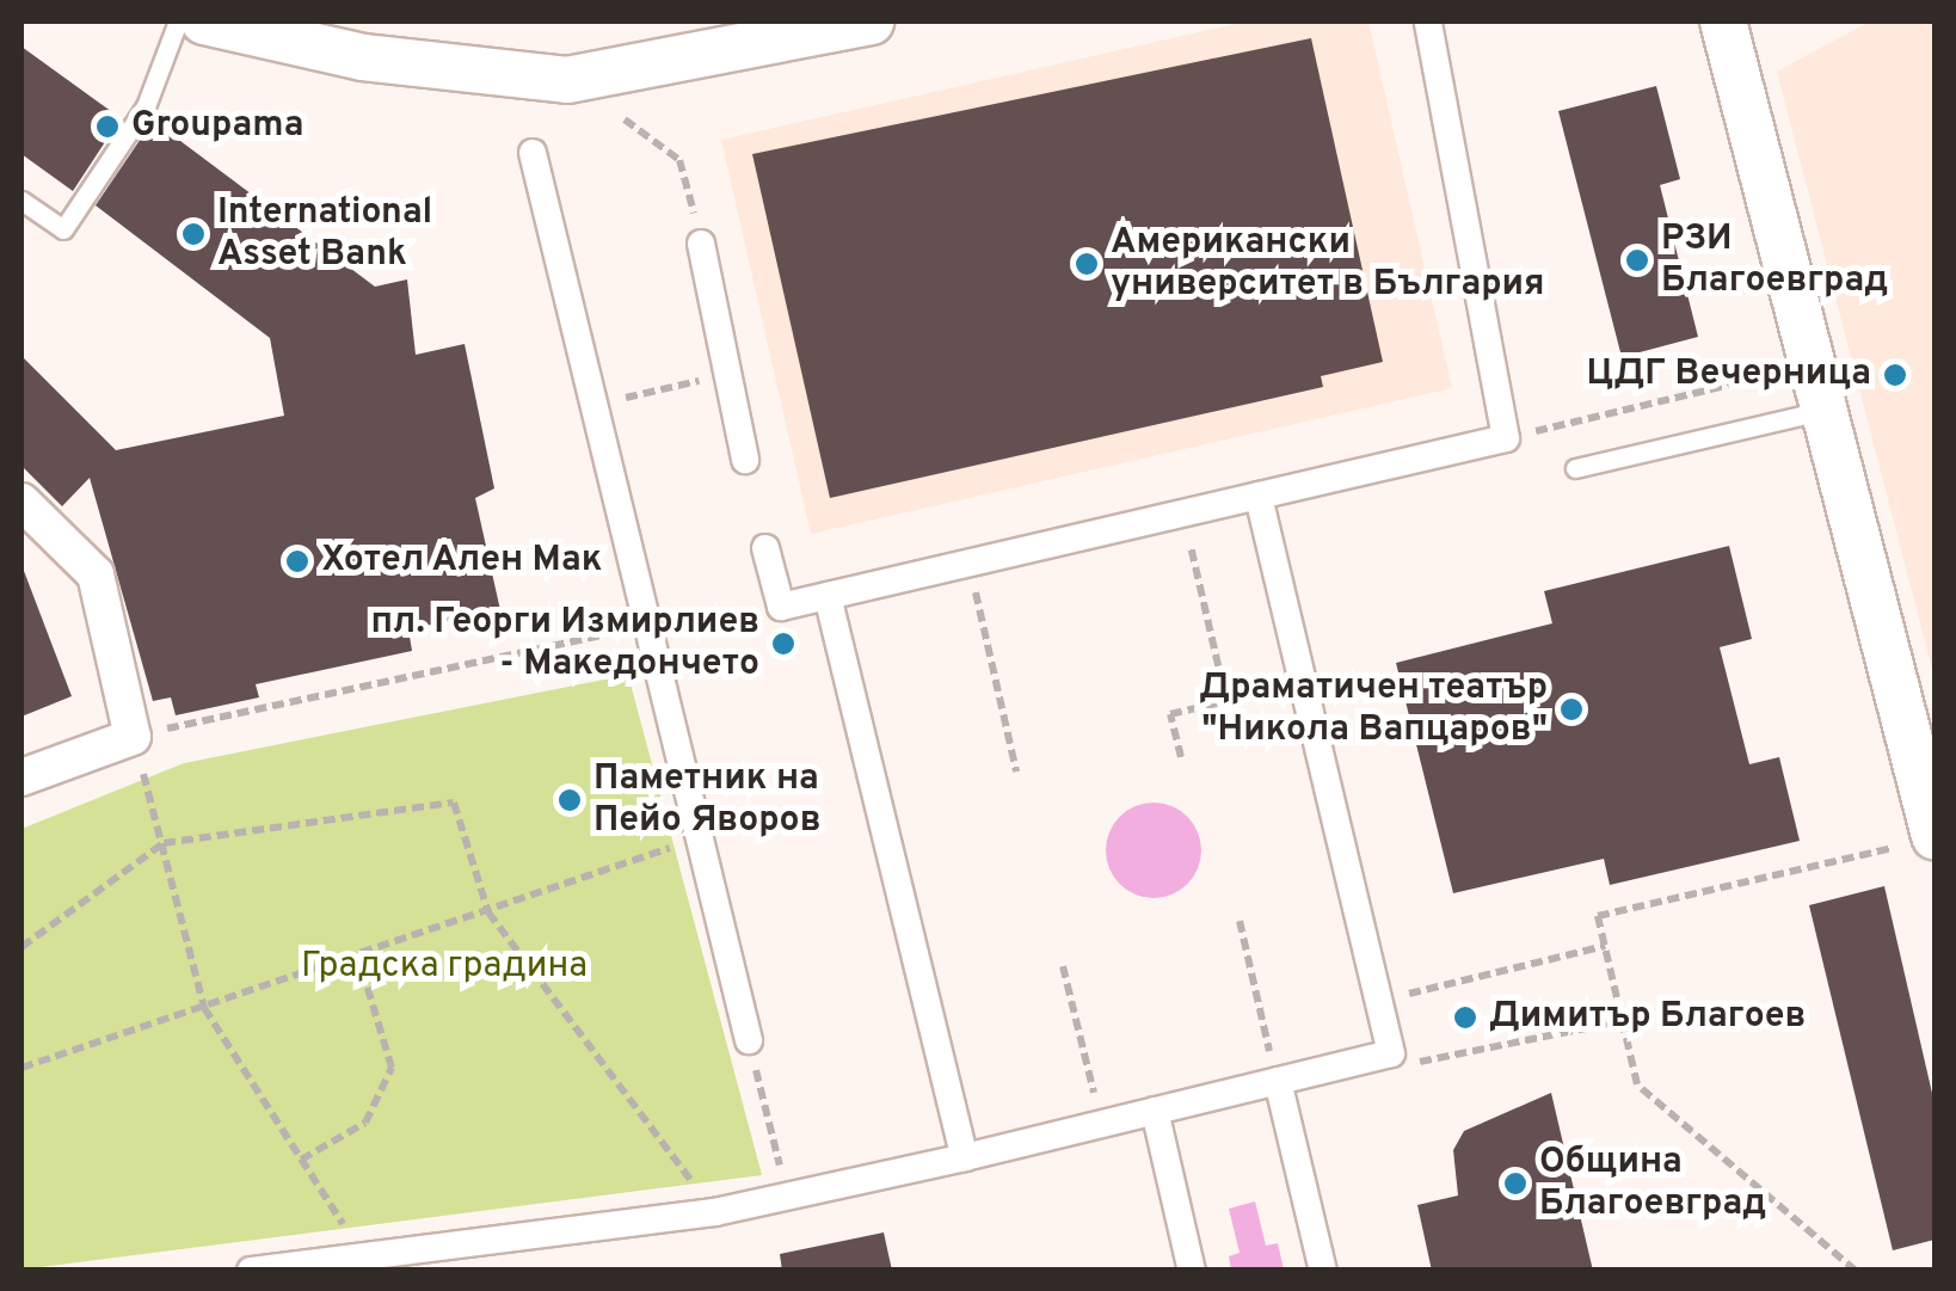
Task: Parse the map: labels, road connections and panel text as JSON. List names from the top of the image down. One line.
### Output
{"parks":["Градска градина"],"places":["Groupama","International Asset Bank","РЗИ Благоевград","Американски университет в България","ЦДГ Вечерница","Хотел Ален Мак","пл. Георги Измирлиев - Македончето","Драматичен театър \"Никола Вапцаров\"","Паметник на Пейо Яворов","Димитър Благоев","Община Благоевград"]}
